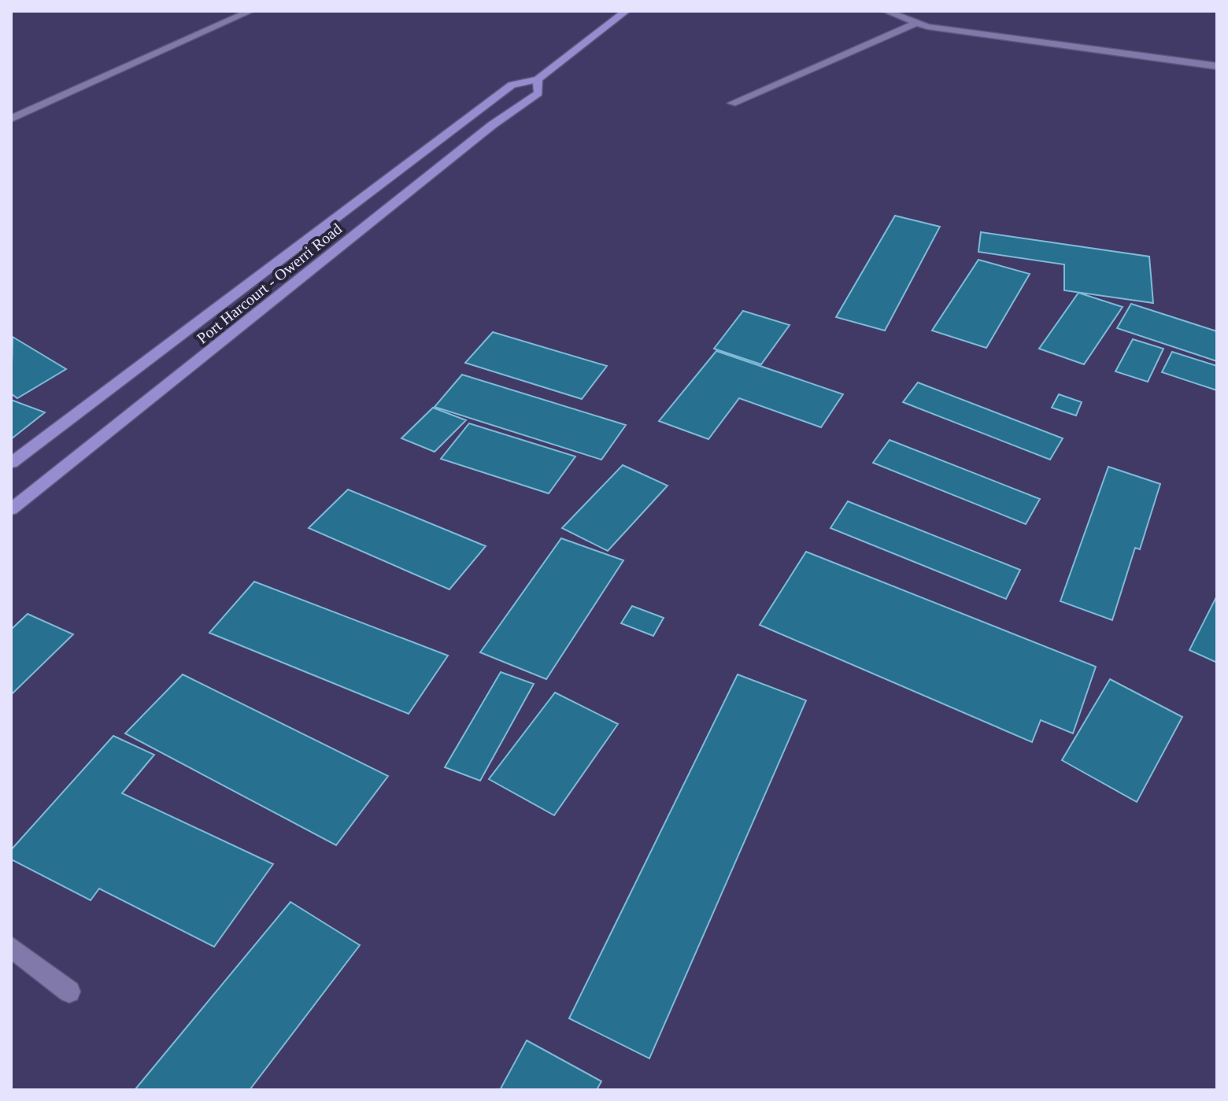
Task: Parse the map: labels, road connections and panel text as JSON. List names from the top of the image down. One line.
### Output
{"streets":{"main road":["Port Harcourt - Owerri Road"]}}
